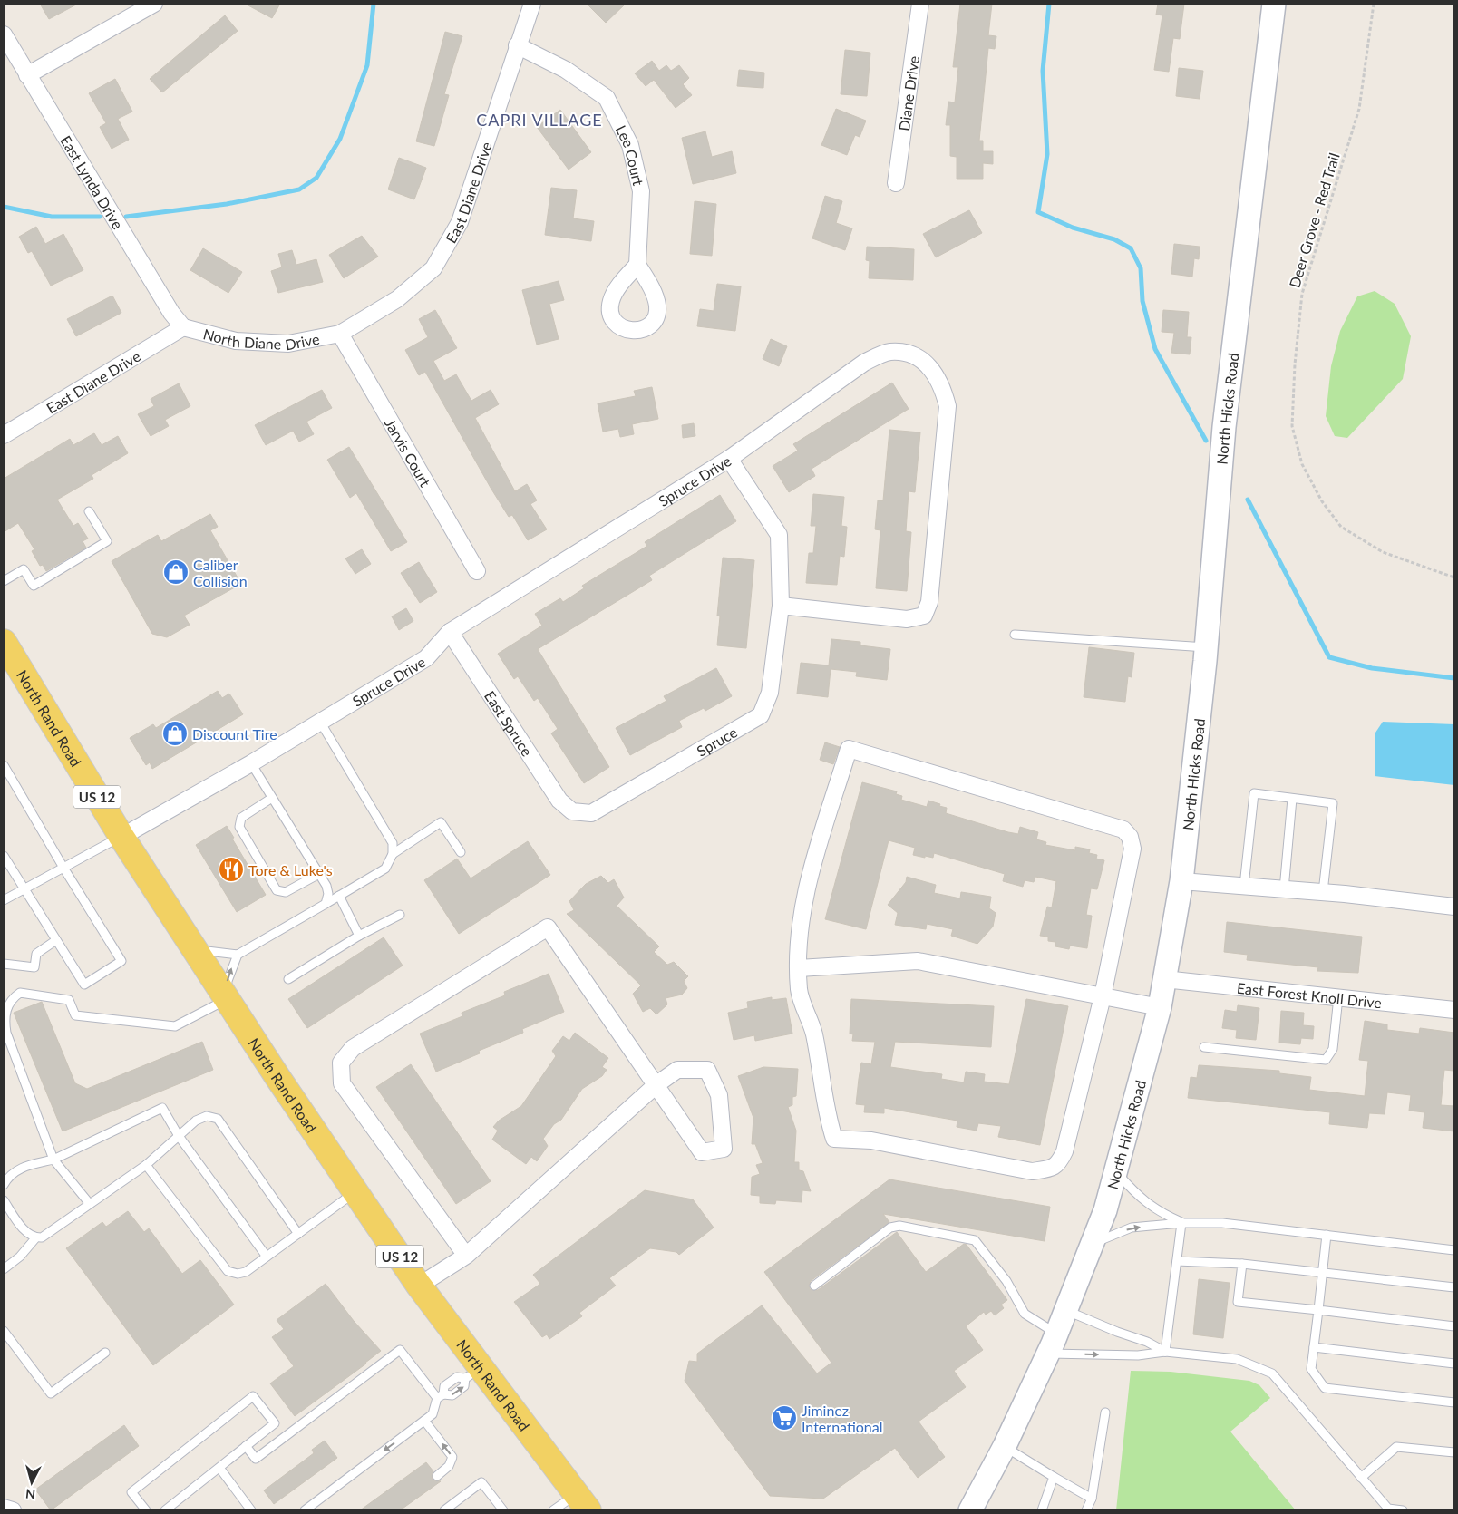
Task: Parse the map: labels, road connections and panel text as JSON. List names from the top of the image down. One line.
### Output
{"streets":{"main road":["North Hicks Road","North Rand Road","US 12"],"street":["Diane Drive","Lee Court","East Lynda Drive","East Diane Drive","North Diane Drive","Jarvis Court","Spruce Drive","East Spruce","Spruce","East Forest Knoll Drive"],"path":["Deer Grove - Red Trail"]},"crossings":[["Lee Court","East Diane Drive"],["East Lynda Drive","East Diane Drive"],["East Lynda Drive","North Diane Drive"],["East Diane Drive","North Diane Drive"],["East Diane Drive","Jarvis Court"],["North Diane Drive","Jarvis Court"],["North Hicks Road","East Forest Knoll Drive"],["Spruce Drive","North Rand Road"],["Spruce Drive","East Spruce"],["Spruce Drive","Spruce"],["East Spruce","Spruce"]],"districts":["CAPRI VILLAGE"],"places":{"shop":["Caliber Collision","Discount Tire"],"restaurant":["Tore & Luke's"],"supermarket":["Jiminez International"]},"north":"bottom"}
